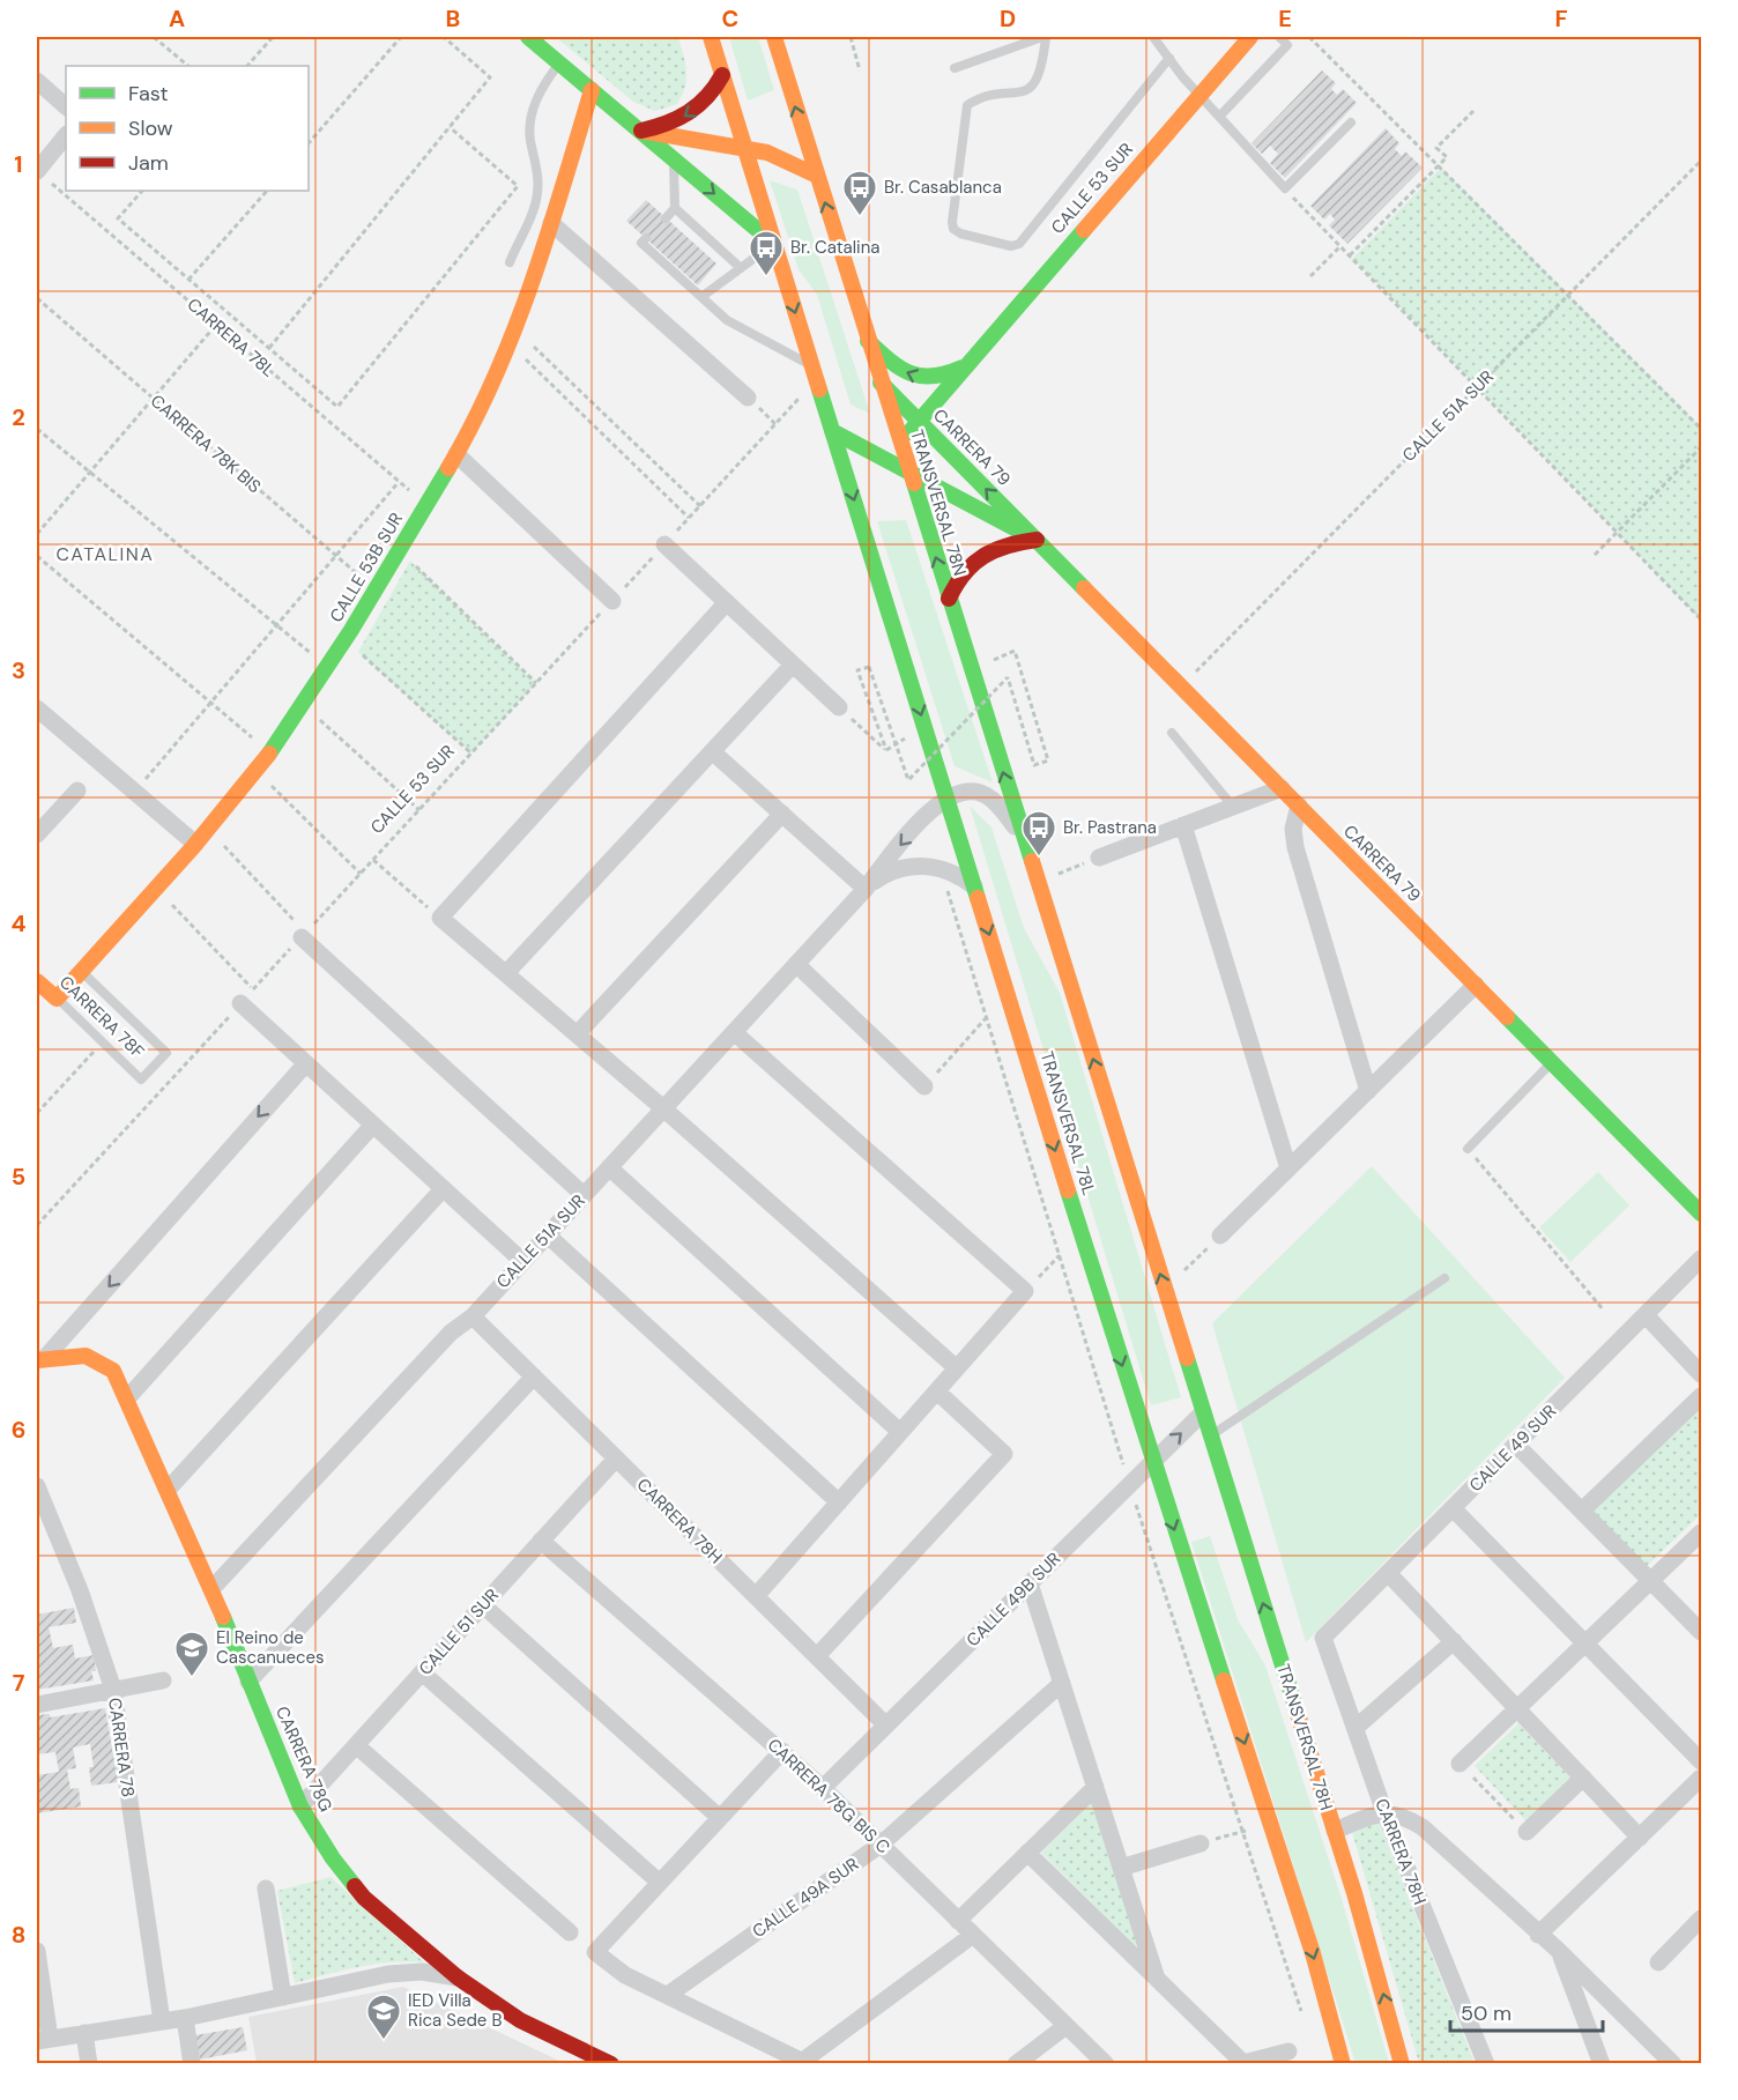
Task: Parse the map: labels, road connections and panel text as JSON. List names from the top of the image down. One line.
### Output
{"streets":{"street":["CALLE 53 SUR","CALLE 51A SUR","CARRERA 79","TRANSVERSAL 78N","CALLE 53B SUR","CARRERA 78F","TRANSVERSAL 78L","CALLE 49 SUR","CARRERA 78H","CALLE 49B SUR","CALLE 51 SUR","TRANSVERSAL 78H","CARRERA 78","CARRERA 78G","CARRERA 78G BIS C","CALLE 49A SUR"],"path":["CARRERA 78L","CARRERA 78K BIS"]},"crossings":[["CALLE 53 SUR","CARRERA 79"],["CALLE 53 SUR","TRANSVERSAL 78N"],["CARRERA 78L","CALLE 53B SUR"],["CALLE 51A SUR","TRANSVERSAL 78L"],["CALLE 51A SUR","CARRERA 78H"],["CALLE 51A SUR","CARRERA 78G"],["CARRERA 78K BIS","CALLE 53B SUR"],["CARRERA 79","TRANSVERSAL 78N"],["CALLE 53B SUR","CARRERA 78F"],["TRANSVERSAL 78L","CALLE 49B SUR"],["CALLE 49 SUR","CARRERA 78H"],["CARRERA 78H","CALLE 49B SUR"],["CARRERA 78H","CALLE 51 SUR"],["CALLE 49B SUR","TRANSVERSAL 78H"],["CALLE 49B SUR","CARRERA 78G BIS C"],["CALLE 51 SUR","CARRERA 78G"],["CALLE 51 SUR","CARRERA 78G BIS C"],["CARRERA 78G BIS C","CALLE 49A SUR"]],"districts":["CATALINA"],"places":{"bus stop":["Br. Casablanca","Br. Catalina","Br. Pastrana"],"school or university":["El Reino de Cascanueces","IED Villa Rica Sede B"]},"legend":["Fast","Slow","Jam"],"scale_bar":"50 m","grid":{"columns":["A","B","C","D","E","F"],"rows":["1","2","3","4","5","6","7","8"]}}
